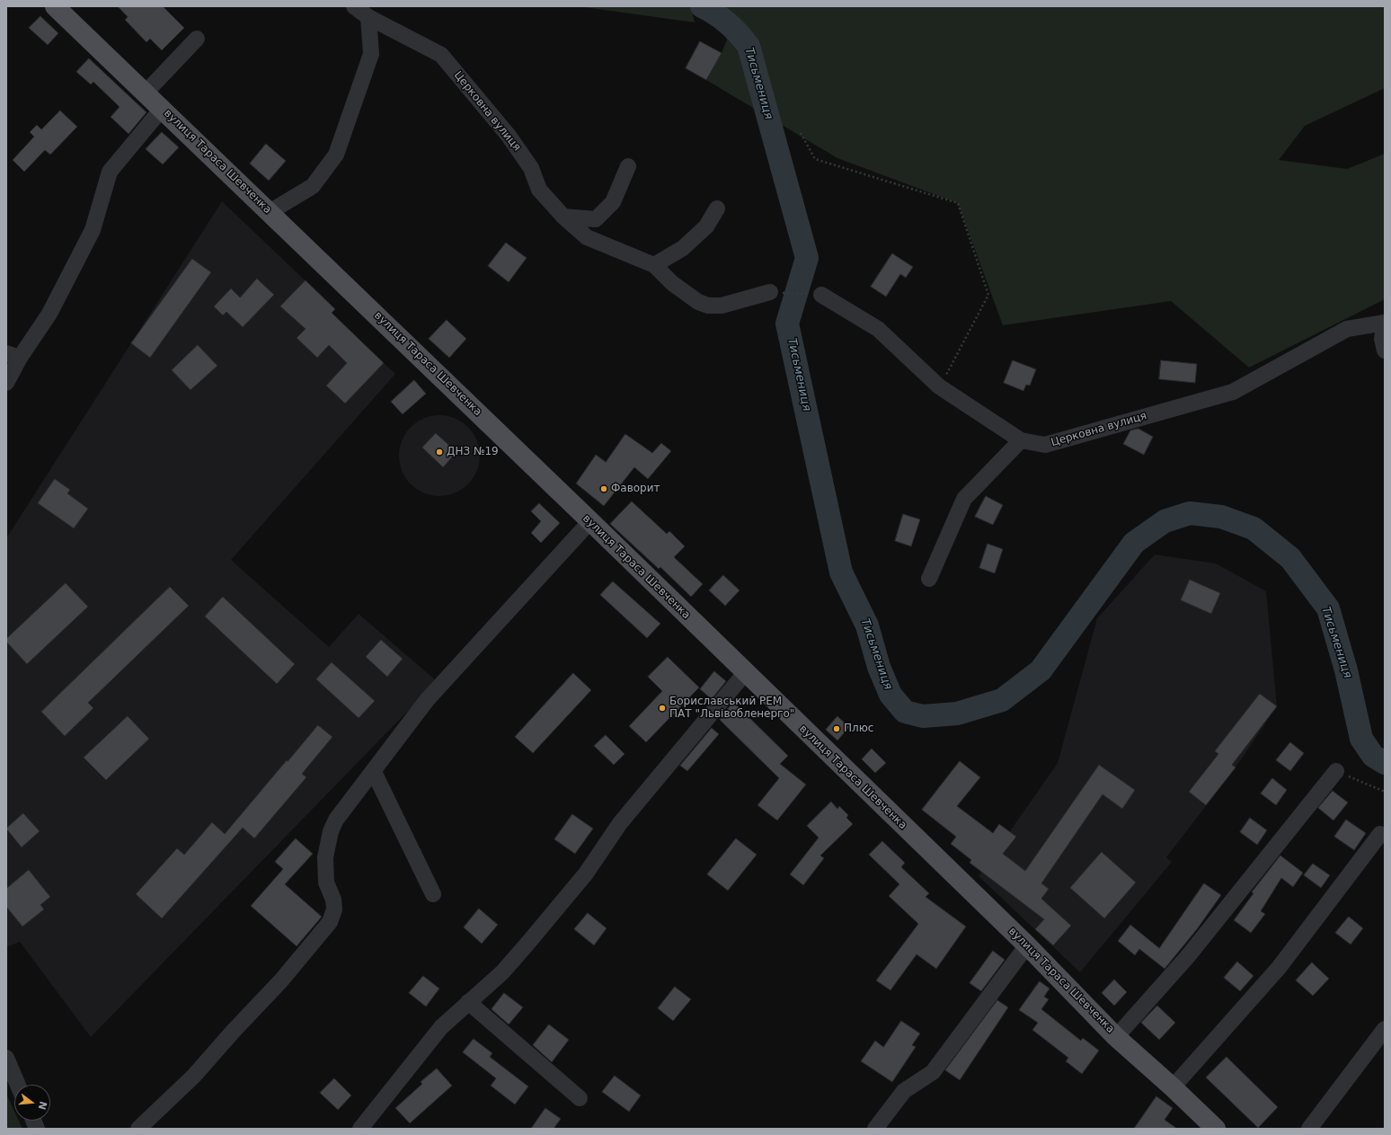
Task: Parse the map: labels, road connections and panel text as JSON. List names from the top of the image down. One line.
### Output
{"streets":{"main road":["вулиця Тараса Шевченка"],"street":["Церковна вулиця"]},"water":["Тисьмениця"],"places":["ДНЗ №19","Фаворит","Бориславський РЕМ ПАТ \"Львівобленерго\"","Плюс"],"north":"right"}
